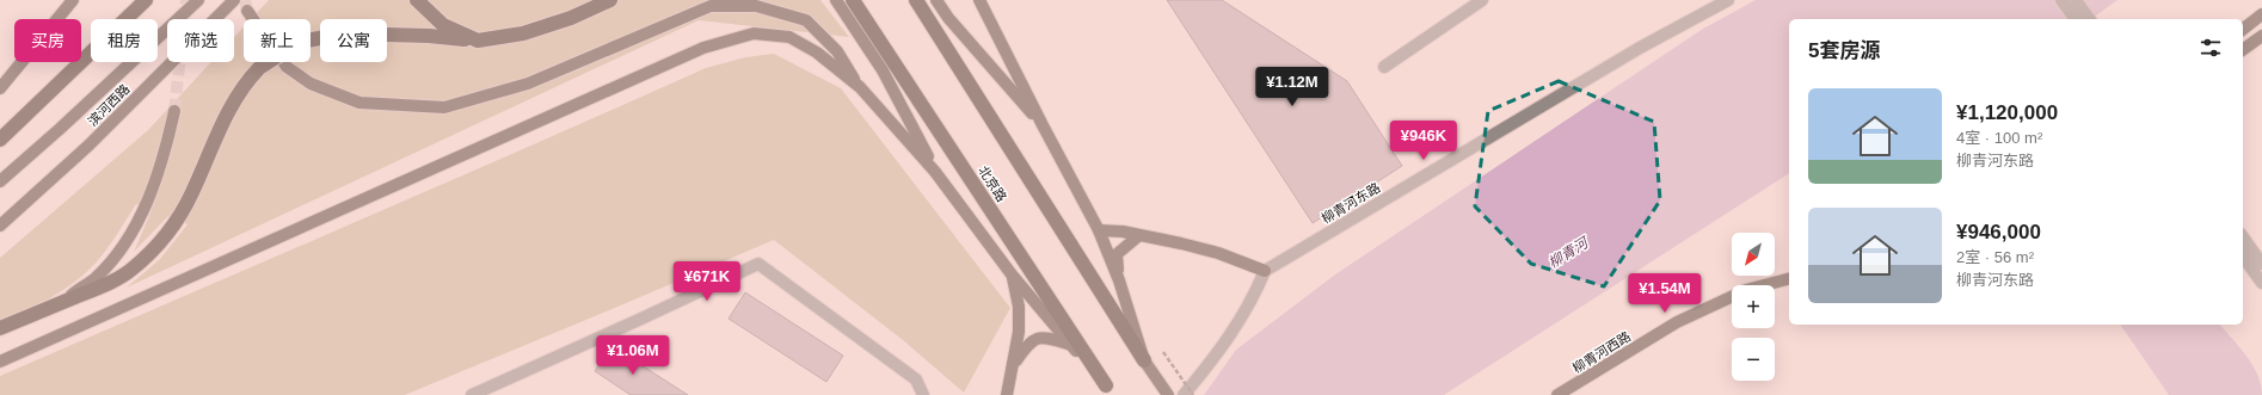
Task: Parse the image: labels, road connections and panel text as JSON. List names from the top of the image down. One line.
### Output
{"streets":{"highway":["北京路"],"main road":["滨河西路","柳青河西路"],"street":["柳青河东路"]},"water":["柳青河"],"north":"bottom left","page":{"chip":["买房","租房","筛选","新上","公寓"],"heading":"5套房源","price":["¥1.12M","¥946K","¥671K","¥1.54M","¥1.06M"],"list":[{"name":"¥1,120,000","note":"4室 · 100 m² · 柳青河东路"},{"name":"¥946,000","note":"2室 · 56 m² · 柳青河东路"}],"map_buttons":["+","−"]}}
